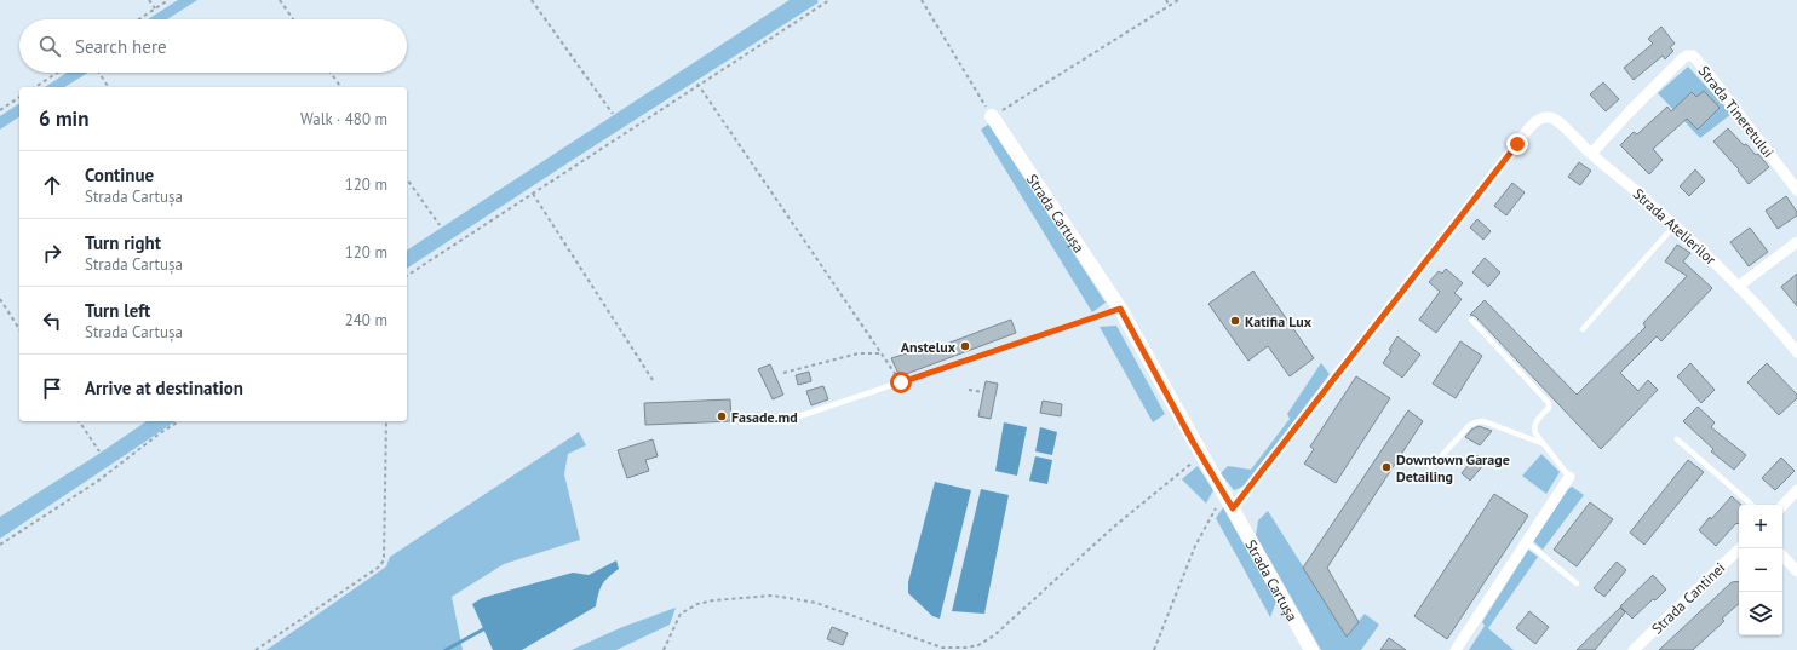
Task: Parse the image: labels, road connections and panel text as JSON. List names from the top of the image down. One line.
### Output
{"streets":{"street":["Strada Tineretului","Strada Cartușa","Strada Atelierilor","Strada Cantinei"]},"crossings":[["Strada Tineretului","Strada Atelierilor"],["Strada Cartușa","Strada Atelierilor"]],"places":["Katifia Lux","Anstelux","Fasade.md","Downtown Garage Detailing"],"page":{"search":"Search here","heading":["6 min","Walk · 480 m"],"list":[["Continue","Strada Cartușa","120 m"],["Turn right","Strada Cartușa","120 m"],["Turn left","Strada Cartușa","240 m"],"Arrive at destination"],"map_buttons":["+","−"]}}
